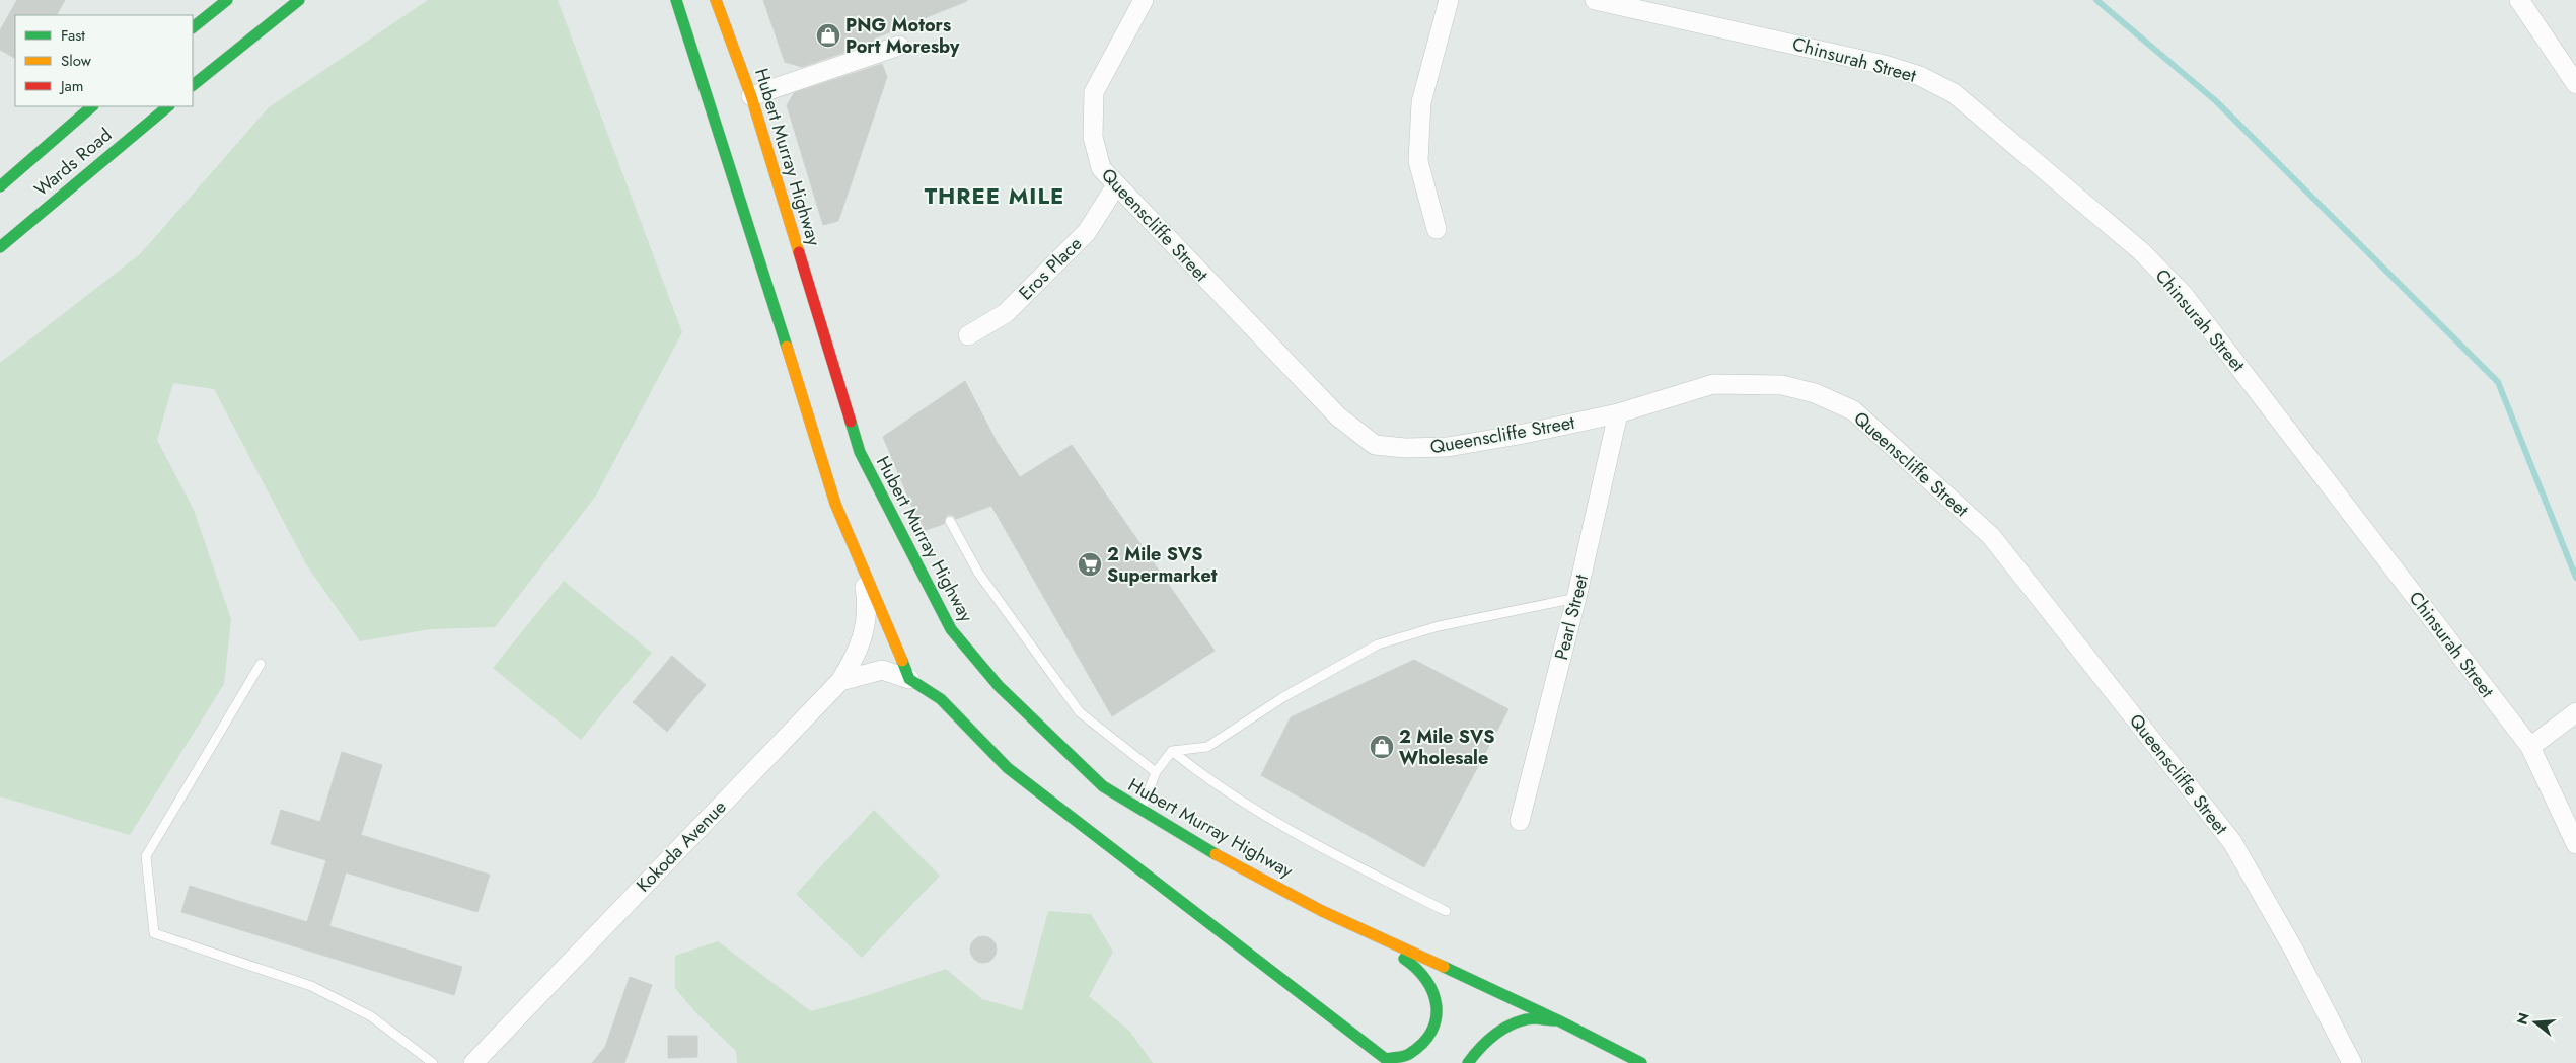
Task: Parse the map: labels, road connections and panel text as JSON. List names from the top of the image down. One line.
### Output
{"streets":{"main road":["Hubert Murray Highway","Wards Road"],"street":["Chinsurah Street","Queenscliffe Street","Eros Place","Pearl Street","Kokoda Avenue"]},"crossings":[["Queenscliffe Street","Eros Place"],["Queenscliffe Street","Pearl Street"]],"districts":["THREE MILE"],"places":{"shop":["PNG Motors Port Moresby","2 Mile SVS Wholesale"],"supermarket":["2 Mile SVS Supermarket"]},"legend":["Fast","Slow","Jam"],"north":"left"}
